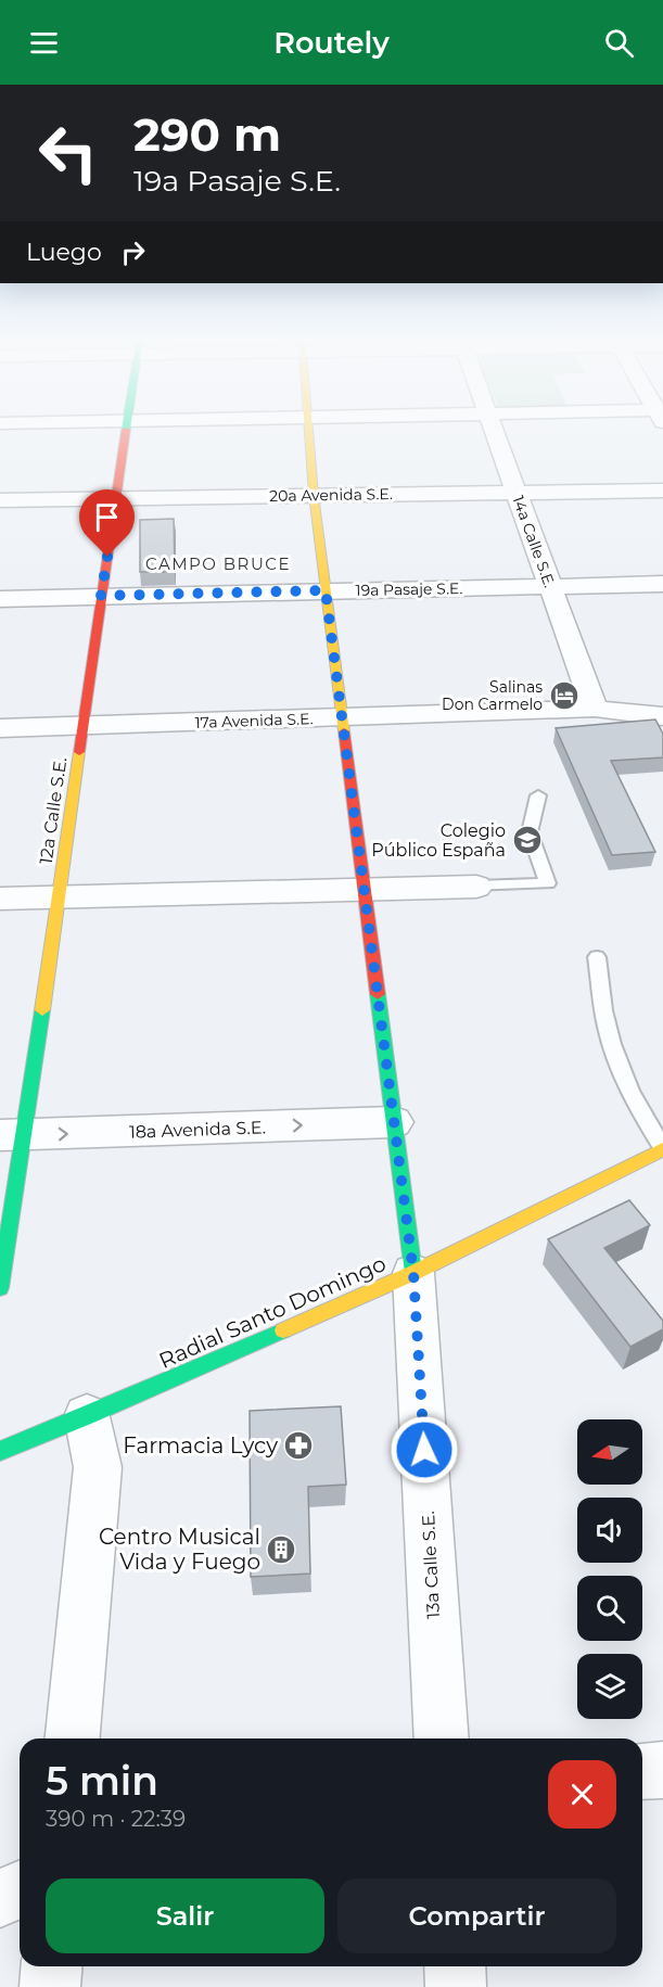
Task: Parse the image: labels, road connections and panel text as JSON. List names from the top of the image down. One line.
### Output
{"streets":{"street":["20a Avenida S.E.","14a Calle S.E.","19a Pasaje S.E.","17a Avenida S.E.","12a Calle S.E.","18a Avenida S.E.","Radial Santo Domingo","13a Calle S.E."]},"crossings":[["20a Avenida S.E.","14a Calle S.E."],["20a Avenida S.E.","12a Calle S.E."],["20a Avenida S.E.","13a Calle S.E."],["14a Calle S.E.","19a Pasaje S.E."],["14a Calle S.E.","17a Avenida S.E."],["19a Pasaje S.E.","12a Calle S.E."],["19a Pasaje S.E.","13a Calle S.E."],["17a Avenida S.E.","12a Calle S.E."],["17a Avenida S.E.","13a Calle S.E."],["12a Calle S.E.","18a Avenida S.E."],["18a Avenida S.E.","13a Calle S.E."],["Radial Santo Domingo","13a Calle S.E."]],"districts":["CAMPO BRUCE"],"places":{"hotel":["Salinas Don Carmelo"],"school or university":["Colegio Público España"],"pharmacy":["Farmacia Lycy"],"building":["Centro Musical Vida y Fuego"]},"north":"left","page":{"header":"Routely","turn":["290 m","19a Pasaje S.E."],"then":"Luego","heading":["5 min","390 m · 22:39"],"buttons":["Salir","Compartir"]}}
